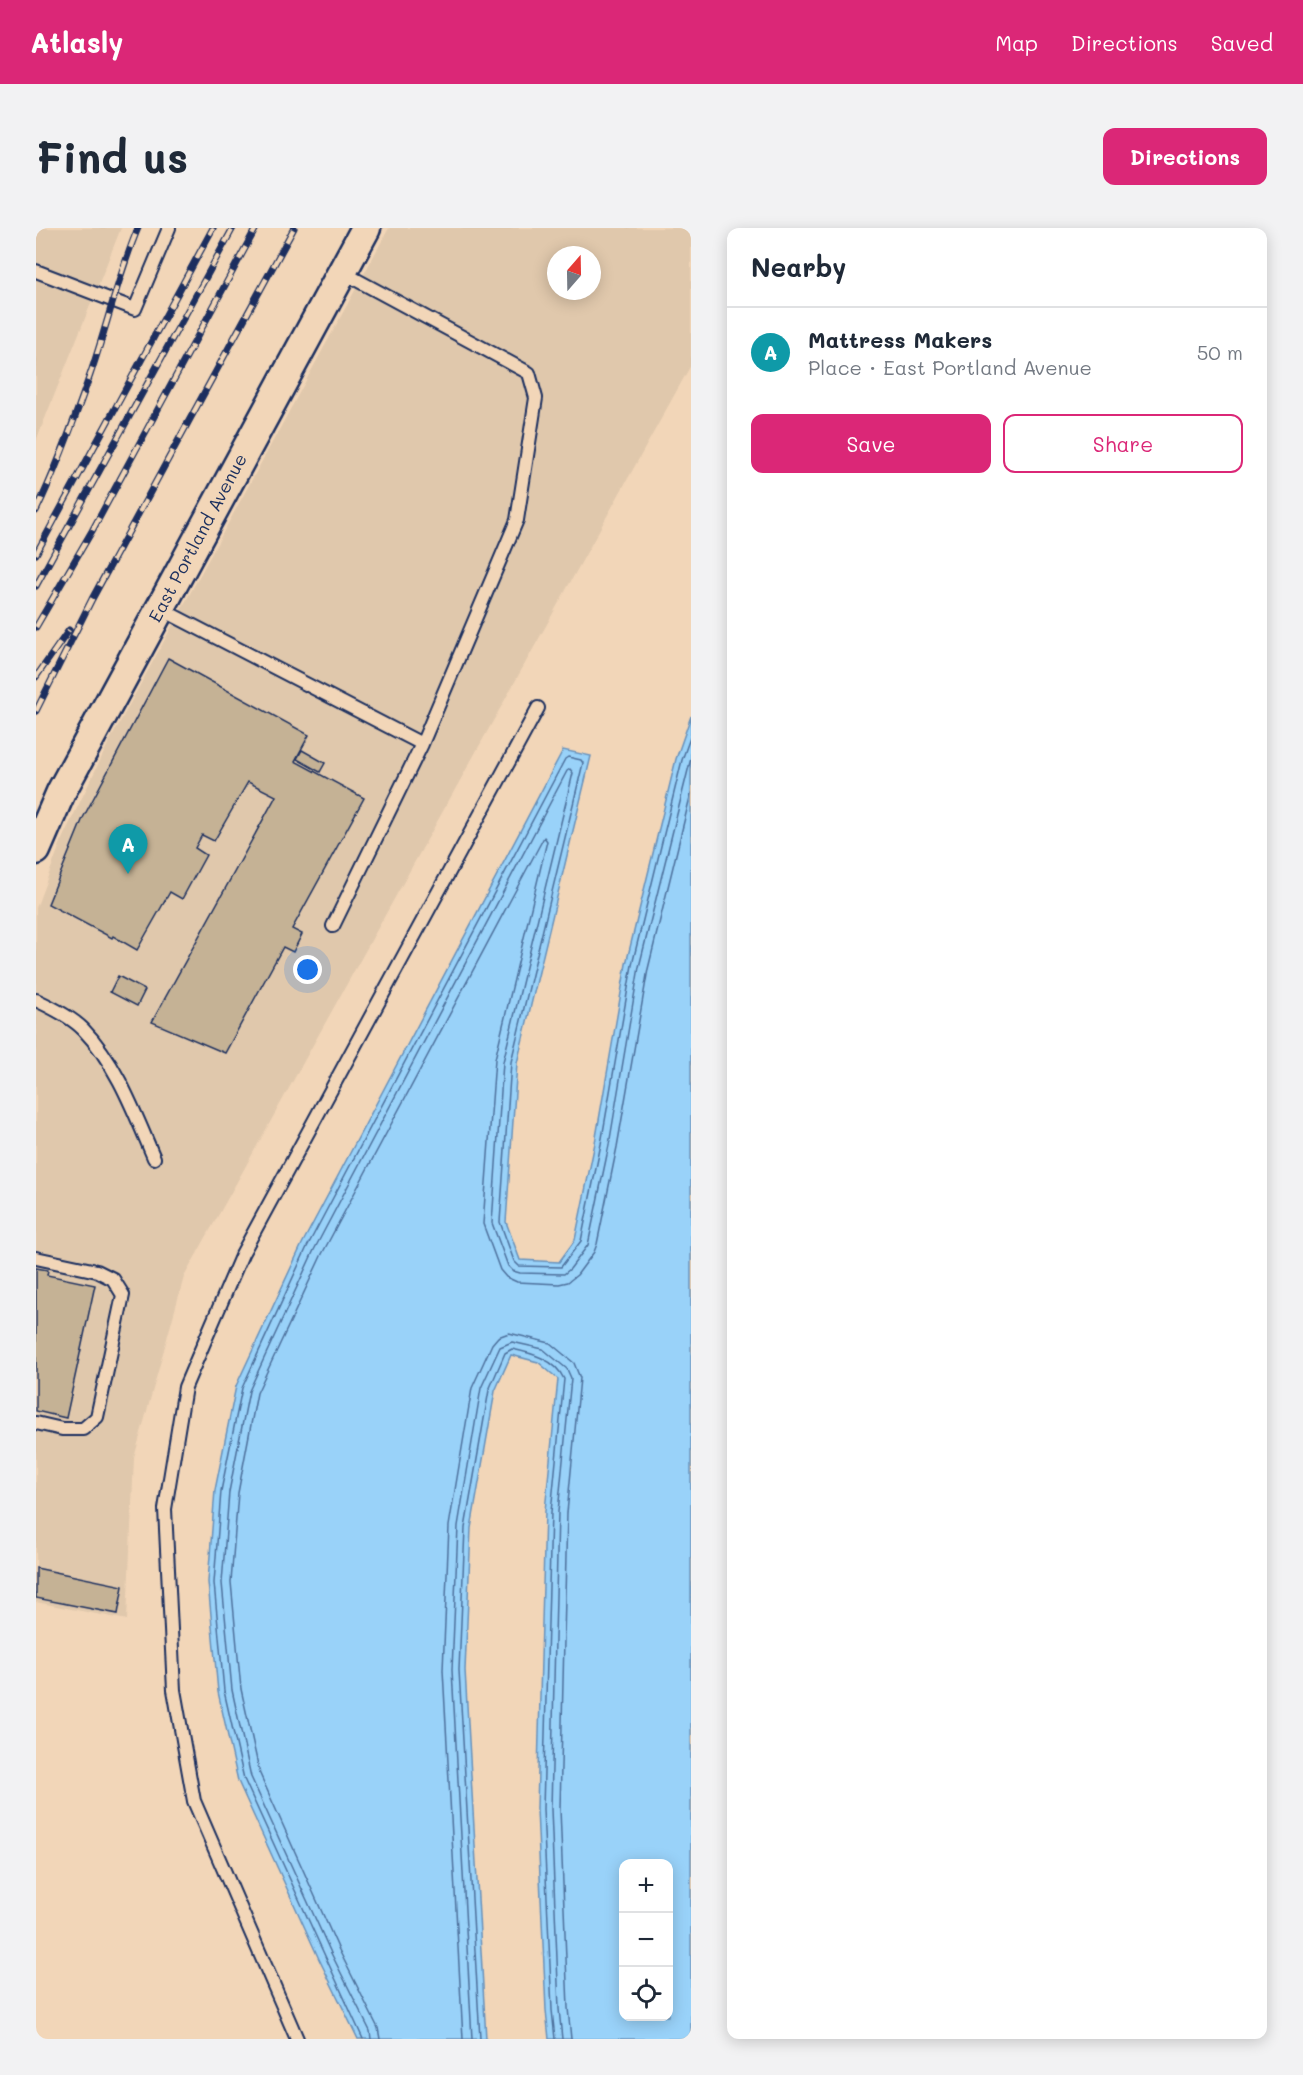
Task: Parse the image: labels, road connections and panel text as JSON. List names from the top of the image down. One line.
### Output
{"streets":{"street":["East Portland Avenue"]},"north":"top","page":{"header":"Atlasly","nav":["Map","Directions","Saved"],"buttons":["Directions",["Save","Share"]],"title":"Find us","heading":"Nearby","list":[{"mark":"A","name":"Mattress Makers","note":"Place · East Portland Avenue","value":"50 m"}],"pins":"A","map_buttons":["+","−"]}}
